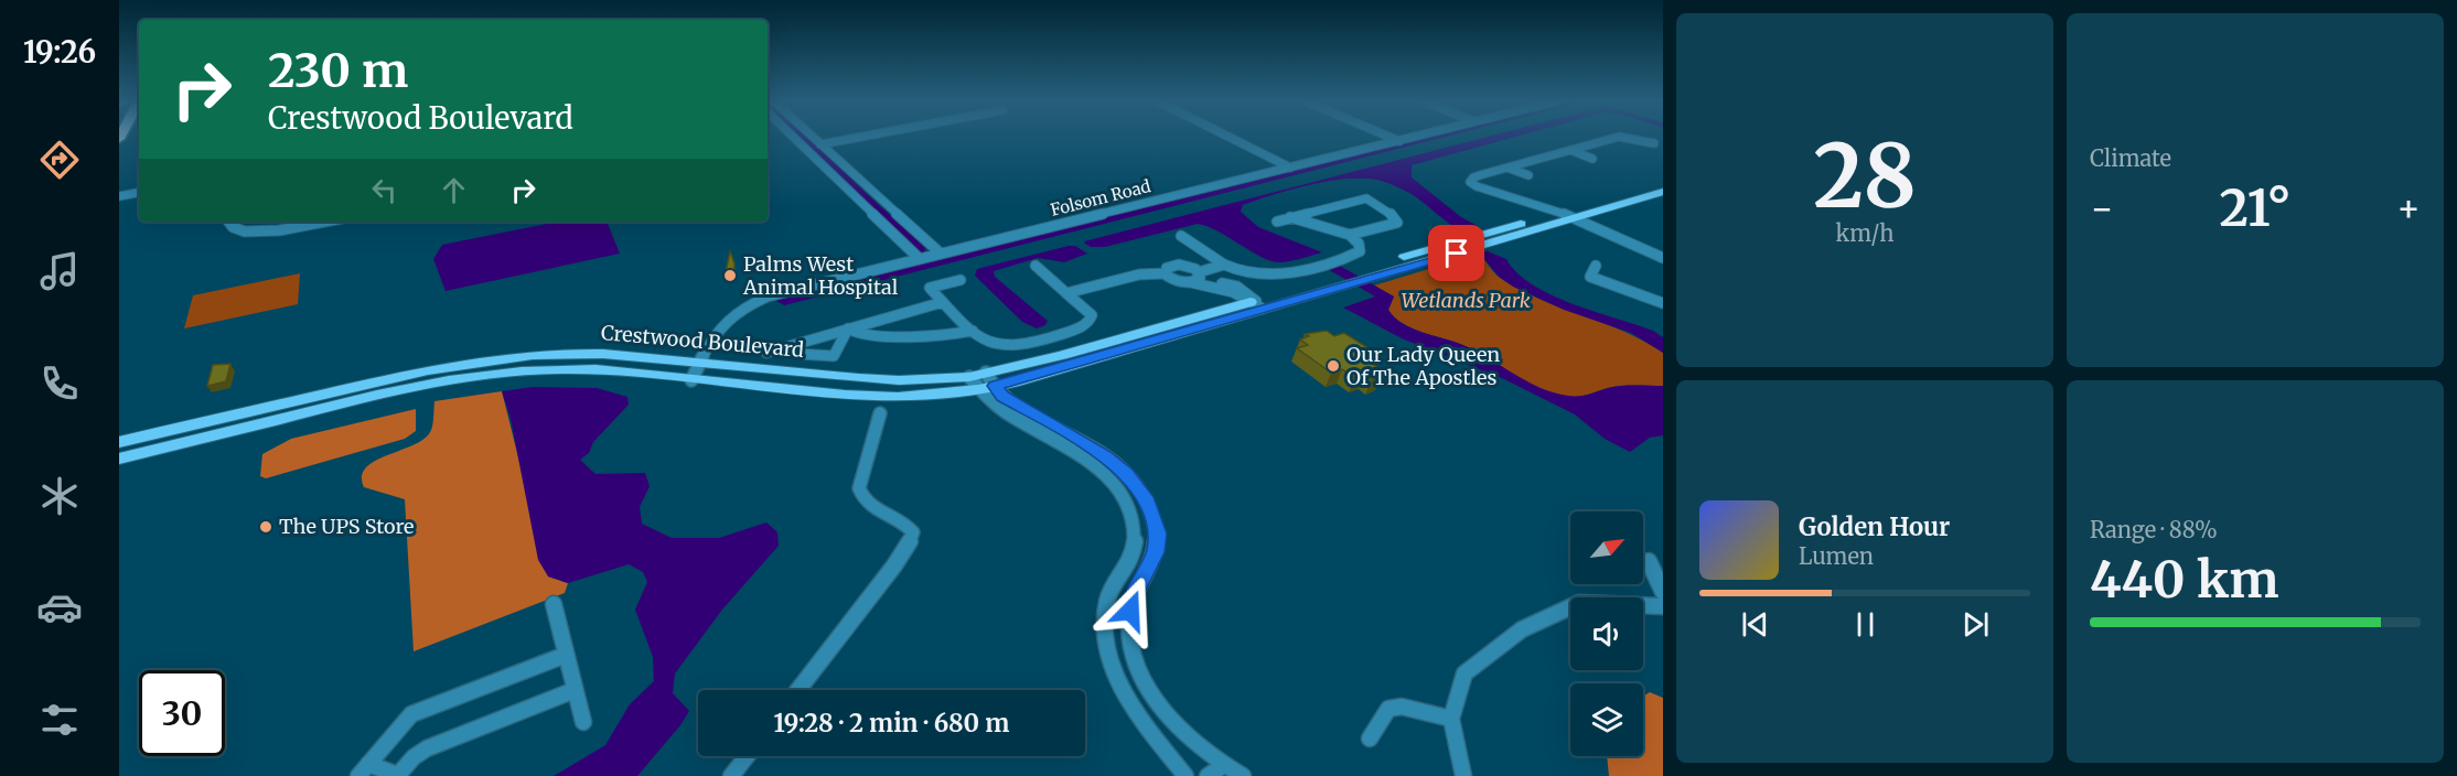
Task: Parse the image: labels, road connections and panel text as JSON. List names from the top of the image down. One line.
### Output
{"streets":{"main road":["Crestwood Boulevard"],"street":["Folsom Road"]},"crossings":[["Folsom Road","Crestwood Boulevard"]],"parks":["Wetlands Park"],"places":["Palms West Animal Hospital","Our Lady Queen Of The Apostles","The UPS Store"],"north":"top right","page":{"tabs":"19:26","tile":[["28","km/h"],"Climate",["Range · 88%","440 km"]],"turn":["230 m","Crestwood Boulevard"],"heat":["−","21°","+"],"song":["Golden Hour","Lumen"],"limit":"30","trip":"19:28 · 2 min · 680 m"}}
